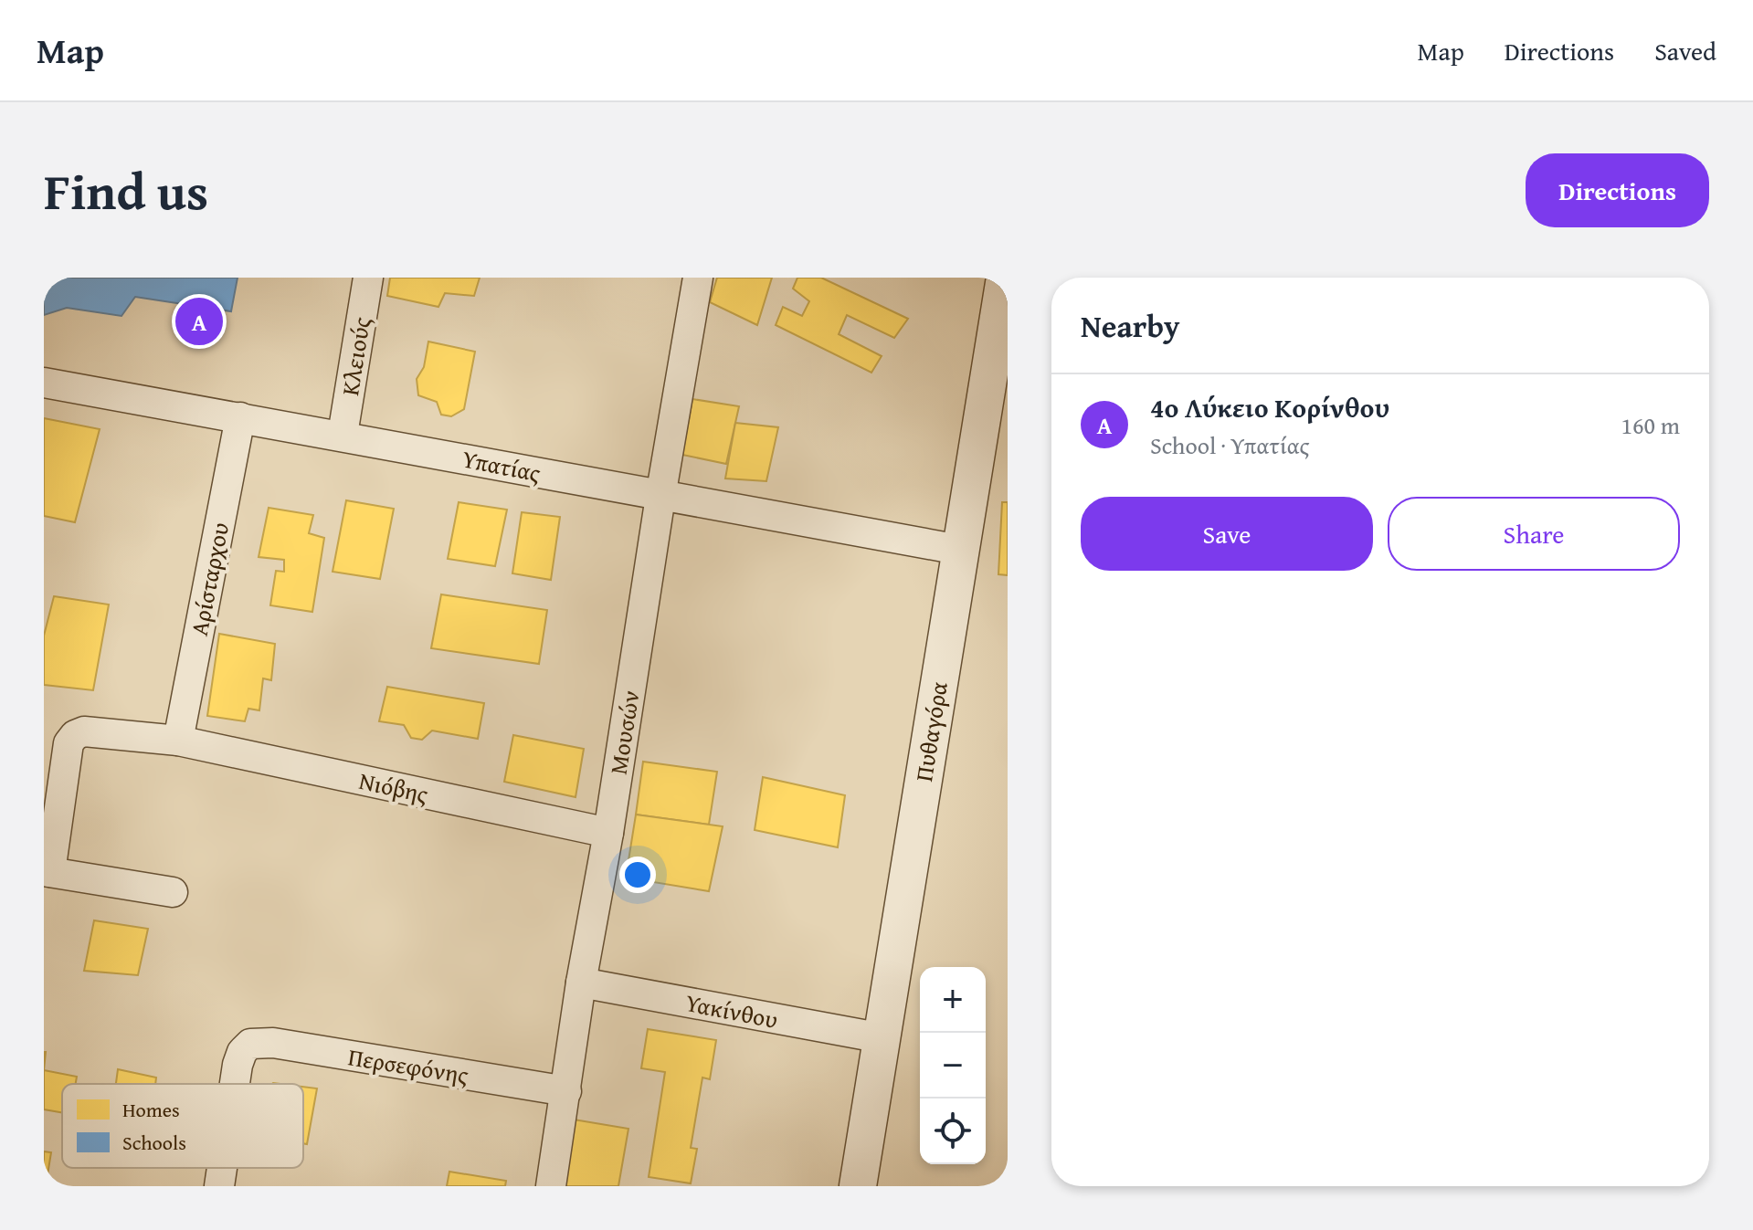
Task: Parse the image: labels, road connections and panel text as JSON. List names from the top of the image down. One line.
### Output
{"streets":{"street":["Κλειούς","Υπατίας","Αρίσταρχου","Πυθαγόρα","Μουσών","Νιόβης","Υακίνθου","Περσεφόνης"]},"crossings":[["Κλειούς","Υπατίας"],["Υπατίας","Αρίσταρχου"],["Υπατίας","Πυθαγόρα"],["Υπατίας","Μουσών"],["Αρίσταρχου","Νιόβης"],["Πυθαγόρα","Υακίνθου"],["Μουσών","Νιόβης"],["Μουσών","Υακίνθου"],["Μουσών","Περσεφόνης"]],"legend":["Homes","Schools"],"page":{"header":"Map","nav":["Map","Directions","Saved"],"title":"Find us","buttons":["Directions",["Save","Share"]],"heading":"Nearby","pins":"A","list":[{"mark":"A","name":"4ο Λύκειο Κορίνθου","note":"School · Υπατίας","value":"160 m"}],"map_buttons":["+","−"]}}
